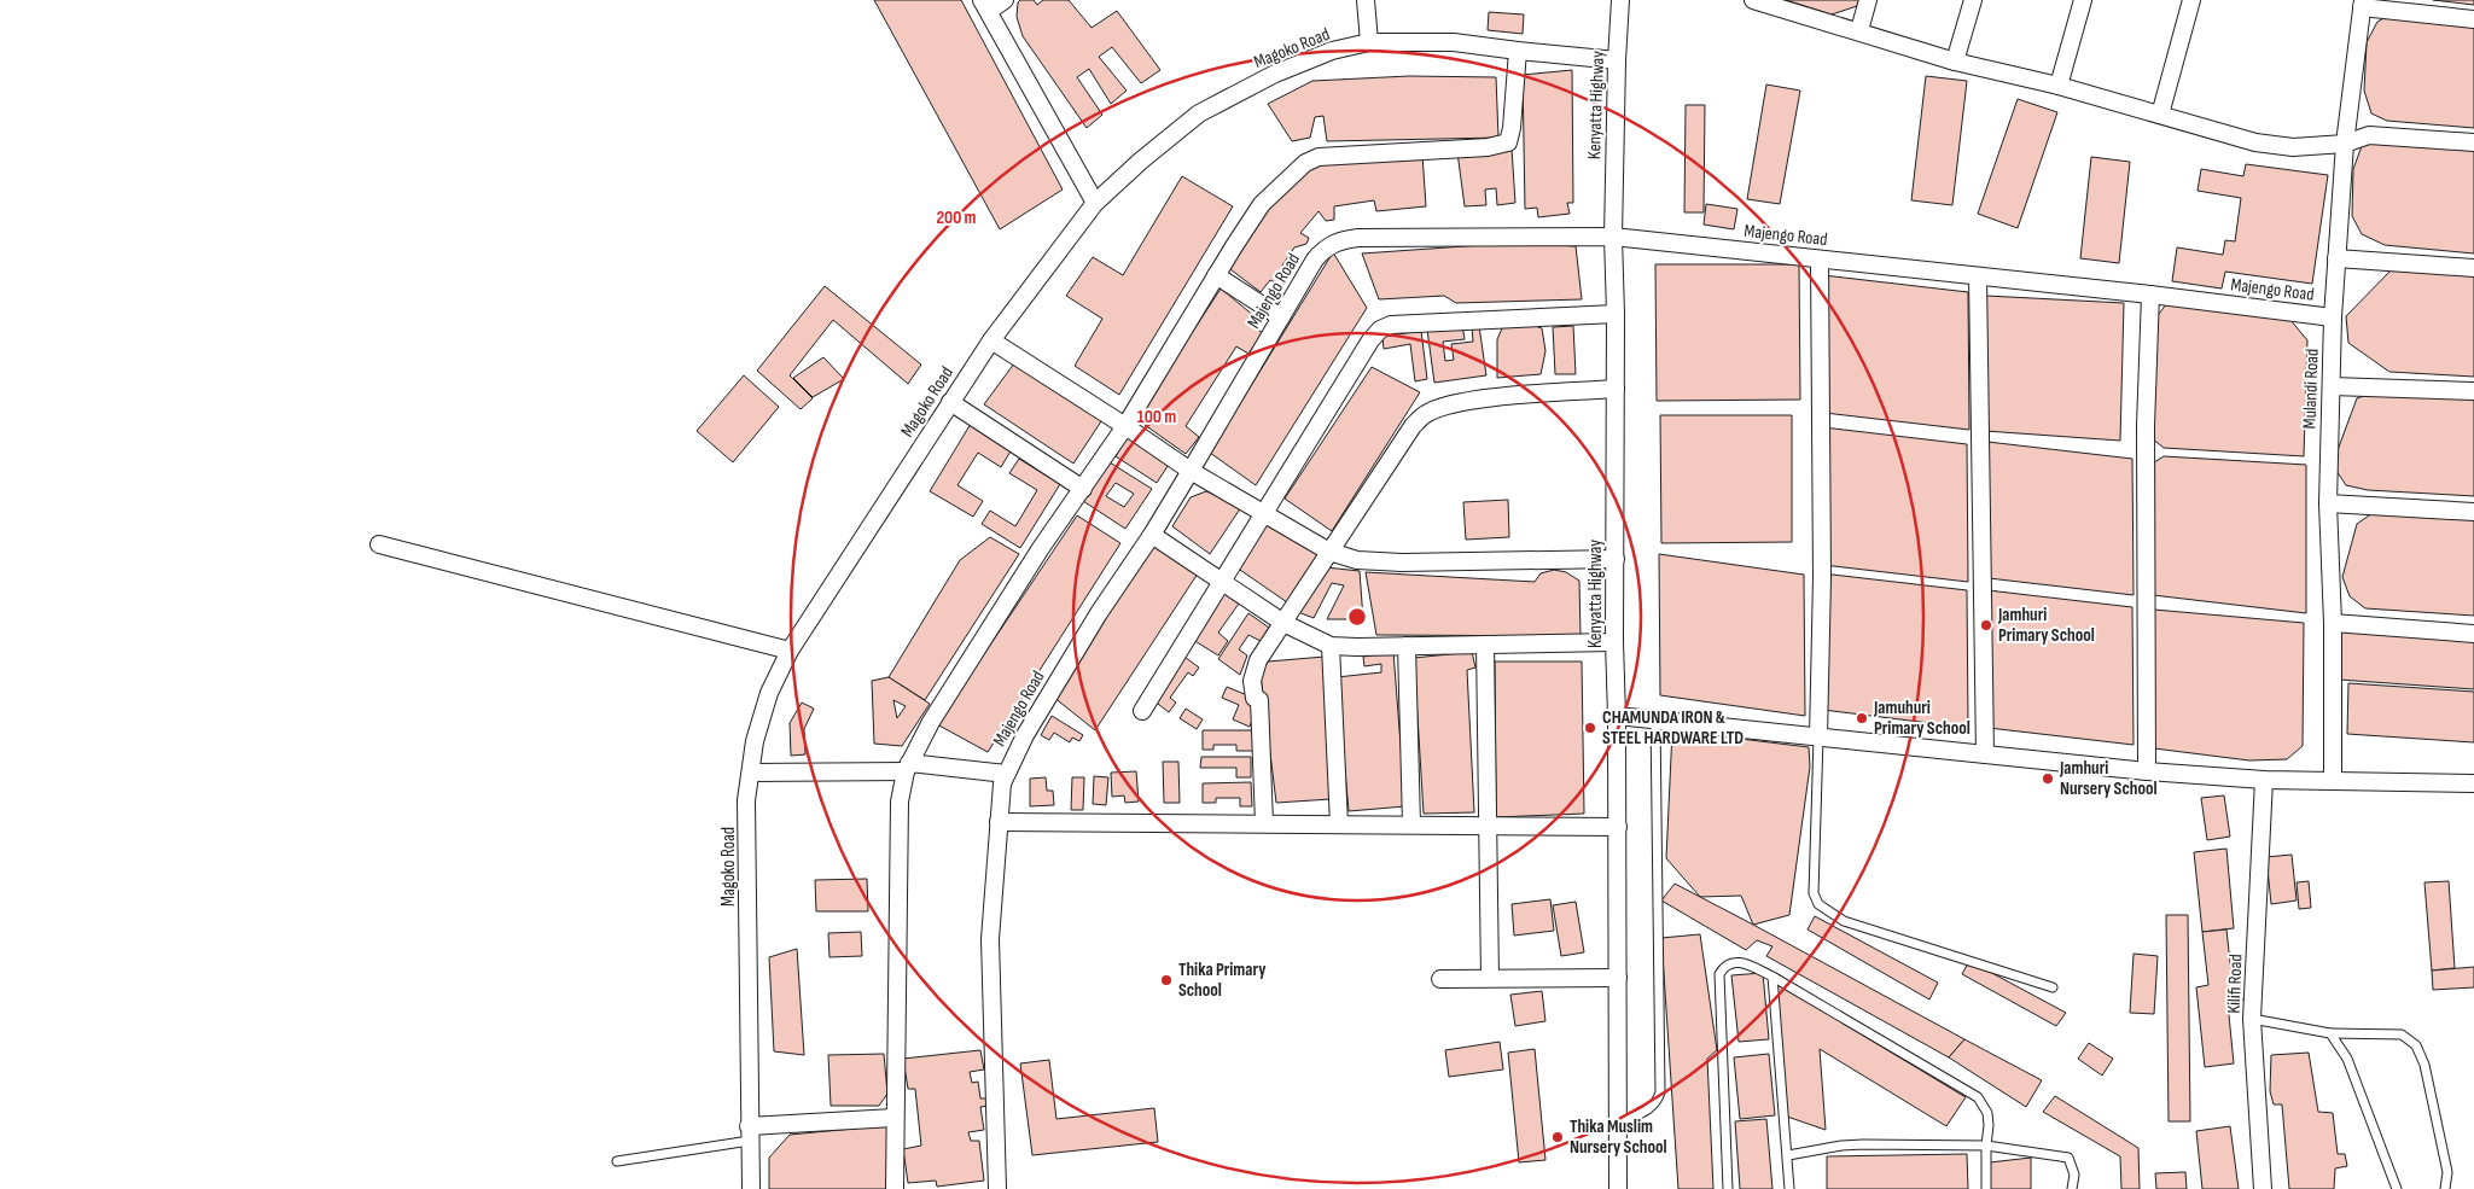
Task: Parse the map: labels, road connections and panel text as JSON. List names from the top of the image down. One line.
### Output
{"streets":{"street":["Magoko Road","Kenyatta Highway","Majengo Road","Mulandi Road","Kilifi Road"]},"crossings":[["Magoko Road","Kenyatta Highway"],["Kenyatta Highway","Majengo Road"],["Majengo Road","Mulandi Road"]],"places":["Jamhuri Primary School","Jamuhuri Primary School","CHAMUNDA IRON & STEEL HARDWARE LTD","Jamhuri Nursery School","Thika Primary School","Thika Muslim Nursery School"],"rings":["200 m","100 m"]}
